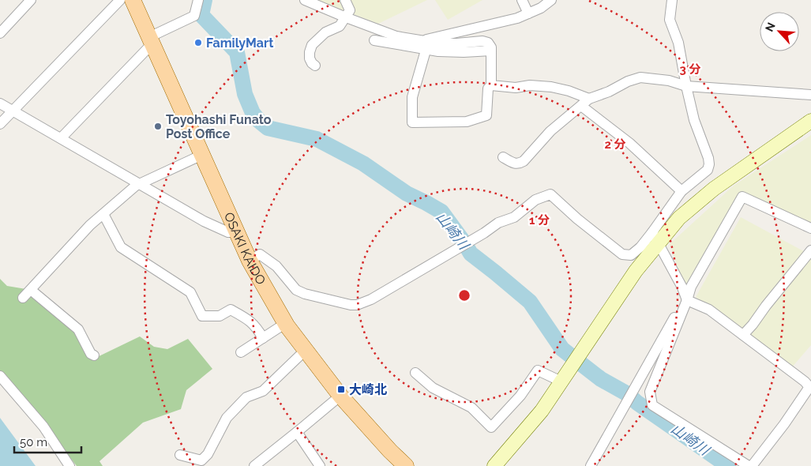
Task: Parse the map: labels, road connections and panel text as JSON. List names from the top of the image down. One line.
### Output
{"streets":{"main road":["OSAKI KAIDO"]},"water":["山崎川"],"places":{"other":["FamilyMart","Toyohashi Funato Post Office"],"transit":["大崎北"]},"scale_bar":"50 m","north":"top left","rings":["3 分","2 分","1 分"]}
